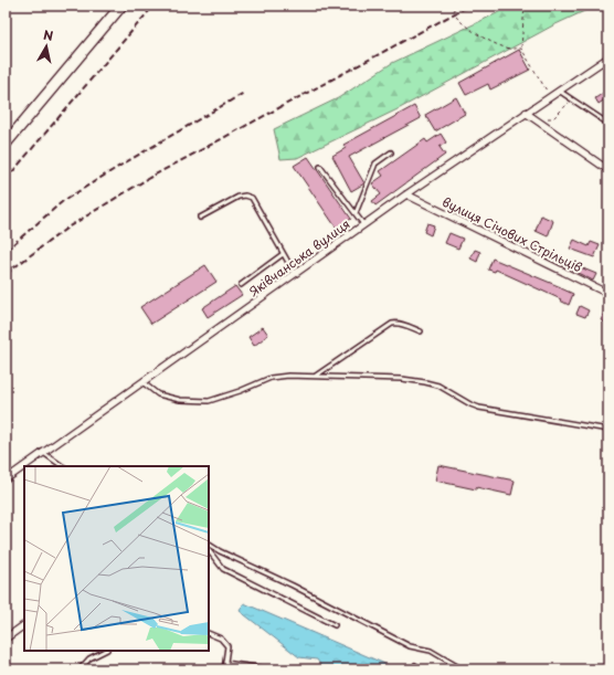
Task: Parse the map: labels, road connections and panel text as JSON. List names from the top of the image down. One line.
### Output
{"streets":{"street":["вулиця Січових Стрільців","Яківчанська вулиця"]},"crossings":[["вулиця Січових Стрільців","Яківчанська вулиця"]],"north":"top"}
